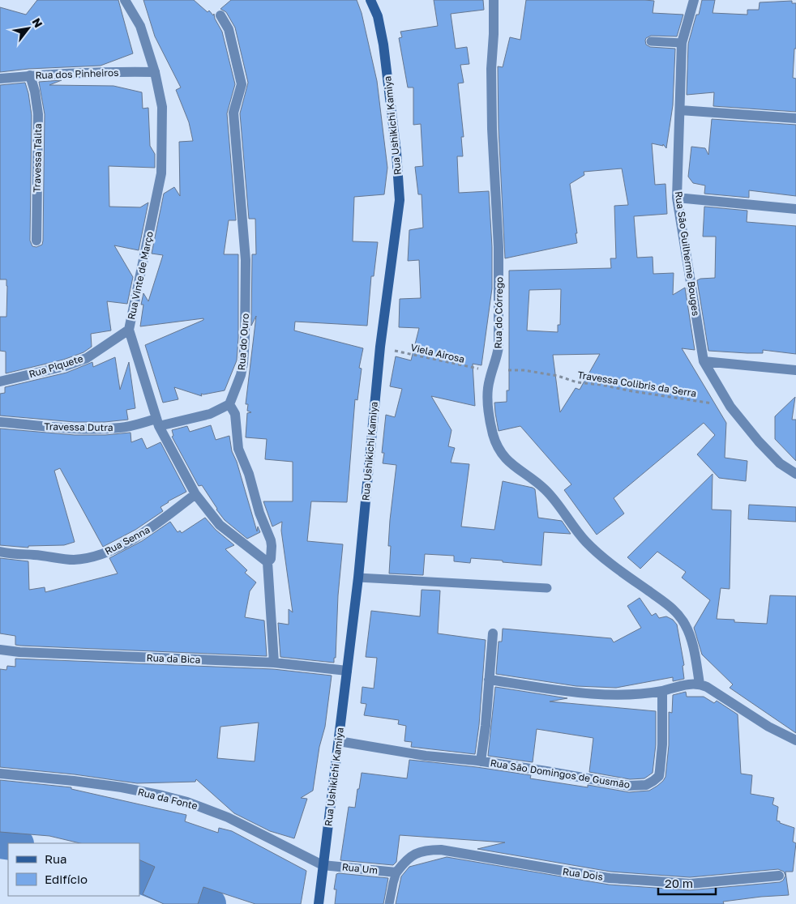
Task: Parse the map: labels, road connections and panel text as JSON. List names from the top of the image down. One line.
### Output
{"streets":{"main road":["Rua Ushikichi Kamiya"],"street":["Rua dos Pinheiros","Travessa Talita","Rua São Guilherme Bouges","Rua Vinte de Março","Rua do Córrego","Rua do Ouro","Rua Piquete","Travessa Dutra","Rua Senna","Rua da Bica","Rua São Domingos de Gusmão","Rua da Fonte","Rua Um","Rua Dois"],"path":["Viela Airosa","Travessa Colibris da Serra"]},"crossings":[["Rua dos Pinheiros","Travessa Talita"],["Rua dos Pinheiros","Rua Vinte de Março"],["Rua Ushikichi Kamiya","Viela Airosa"],["Rua Ushikichi Kamiya","Rua da Bica"],["Rua Ushikichi Kamiya","Rua da Fonte"],["Rua Ushikichi Kamiya","Rua Um"],["Rua São Guilherme Bouges","Travessa Colibris da Serra"],["Rua Vinte de Março","Rua Piquete"],["Rua Vinte de Março","Travessa Dutra"],["Rua Vinte de Março","Rua Senna"],["Rua do Córrego","Viela Airosa"],["Rua do Córrego","Travessa Colibris da Serra"],["Rua do Ouro","Travessa Dutra"],["Viela Airosa","Travessa Colibris da Serra"],["Rua da Fonte","Rua Um"],["Rua Um","Rua Dois"]],"legend":["Rua","Edifício"],"scale_bar":"20 m","north":"top right"}
